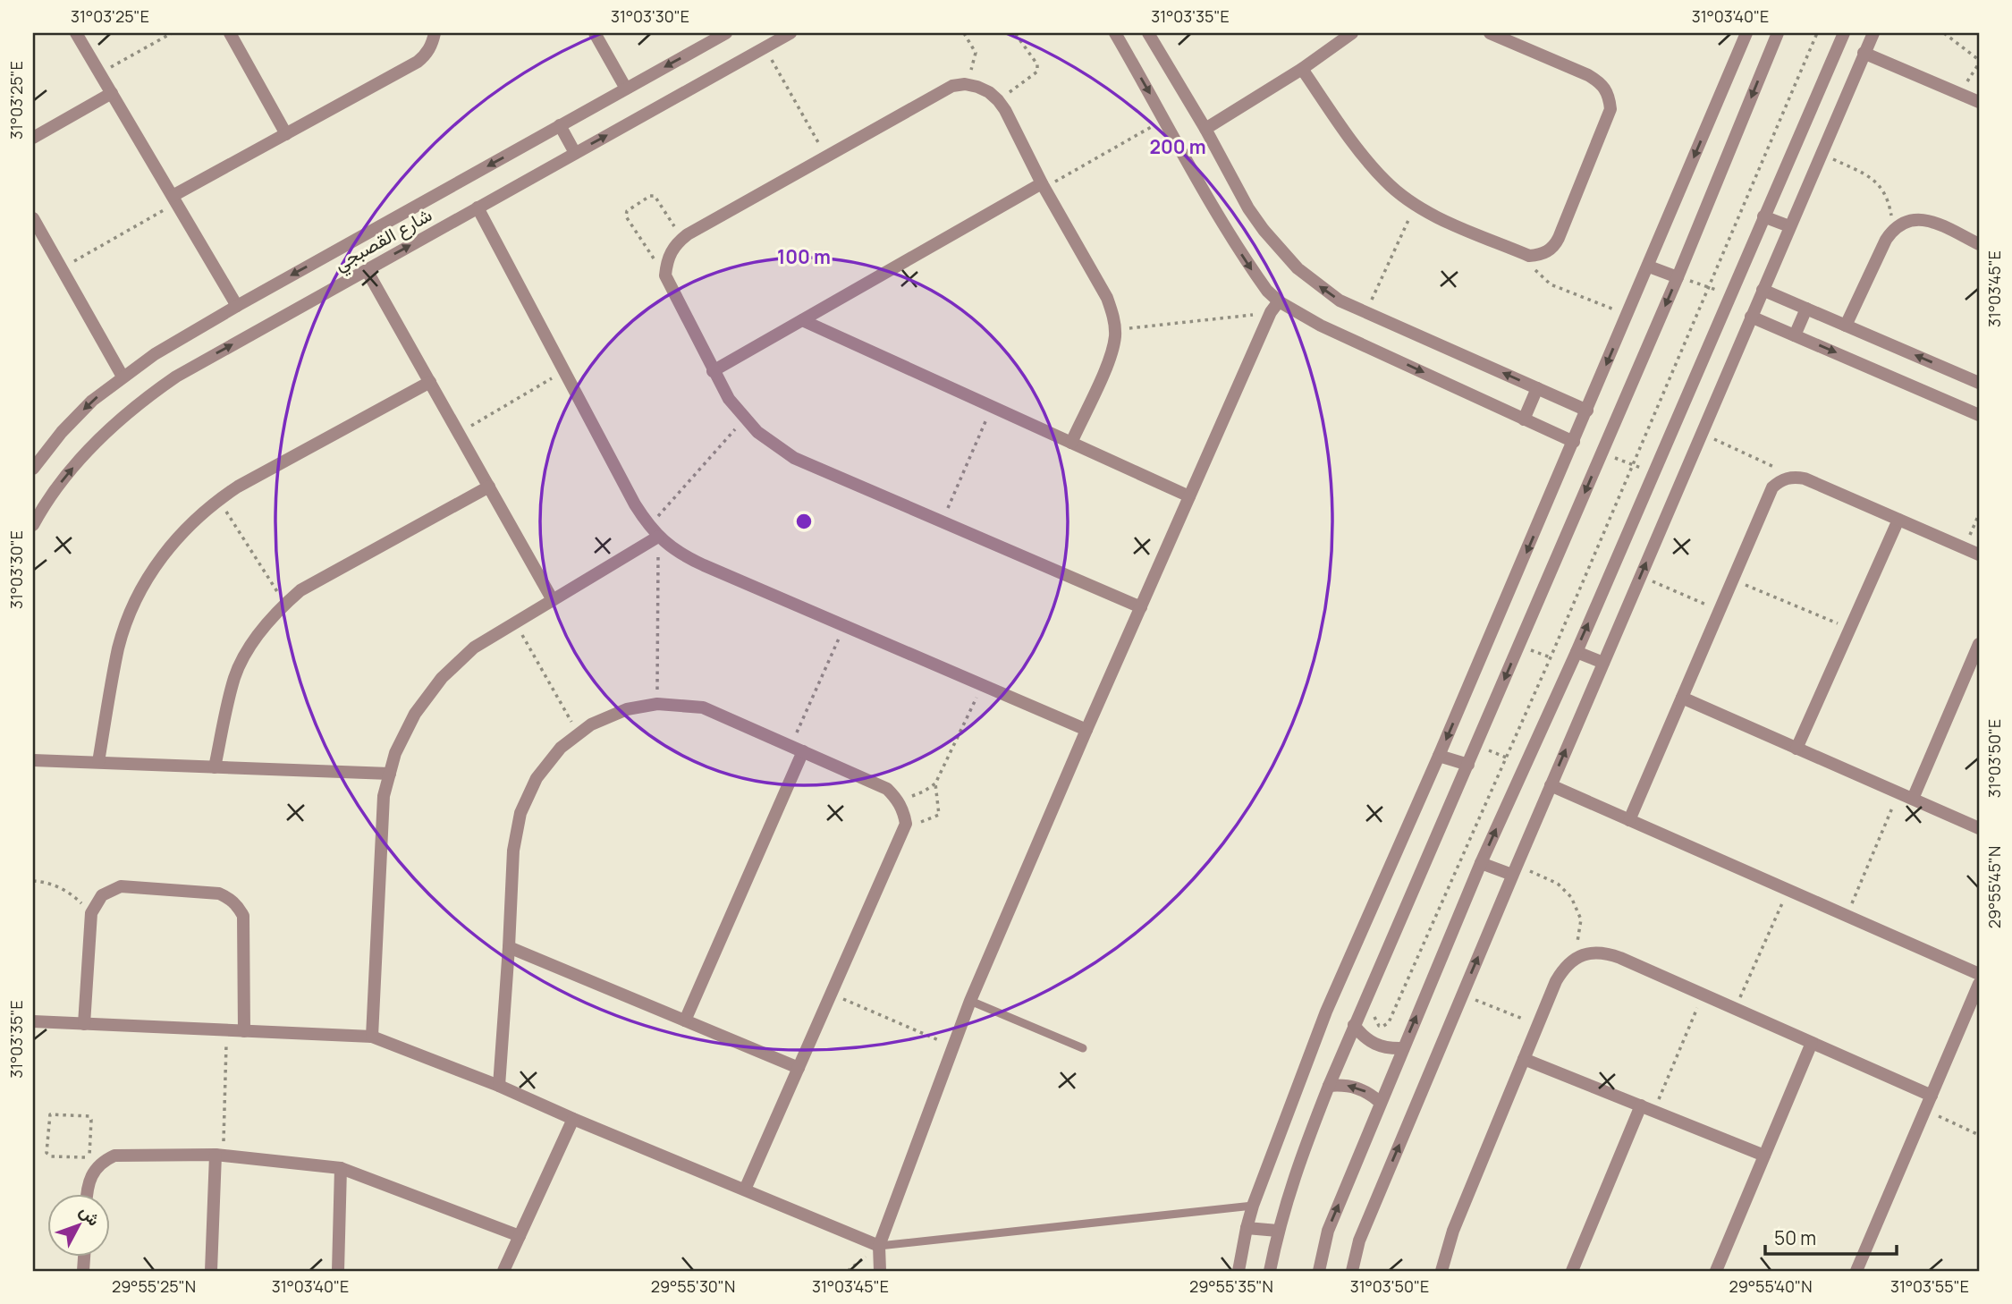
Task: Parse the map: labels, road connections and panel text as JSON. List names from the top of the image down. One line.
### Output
{"streets":{"street":["شارع القصبجي"]},"scale_bar":"50 m","north":"top right","coordinates":["31°03'25\"E","31°03'30\"E","31°03'35\"E","31°03'40\"E","31°03'45\"E","31°03'50\"E","29°55'45\"N","29°55'25\"N","29°55'30\"N","29°55'35\"N","29°55'40\"N","31°03'55\"E"],"rings":["200 m","100 m"]}
